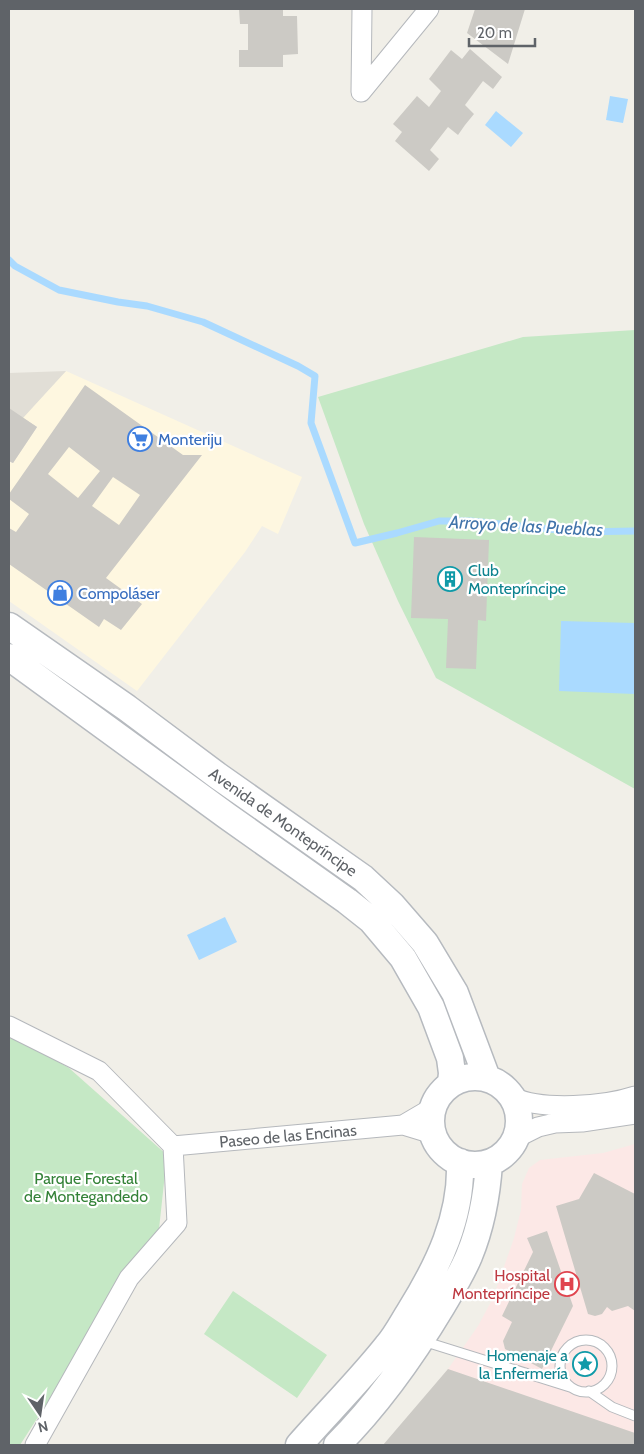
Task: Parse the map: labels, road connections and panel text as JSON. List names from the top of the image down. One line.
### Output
{"streets":{"street":["Avenida de Montepríncipe","Paseo de las Encinas"]},"crossings":[["Avenida de Montepríncipe","Paseo de las Encinas"]],"water":["Arroyo de las Pueblas"],"parks":["Parque Forestal de Montegandedo"],"places":{"supermarket":["Monteriju"],"building":["Club Montepríncipe"],"shop":["Compoláser"],"hospital":["Hospital Montepríncipe"],"place":["Homenaje a la Enfermería"]},"scale_bar":"20 m","north":"bottom"}
